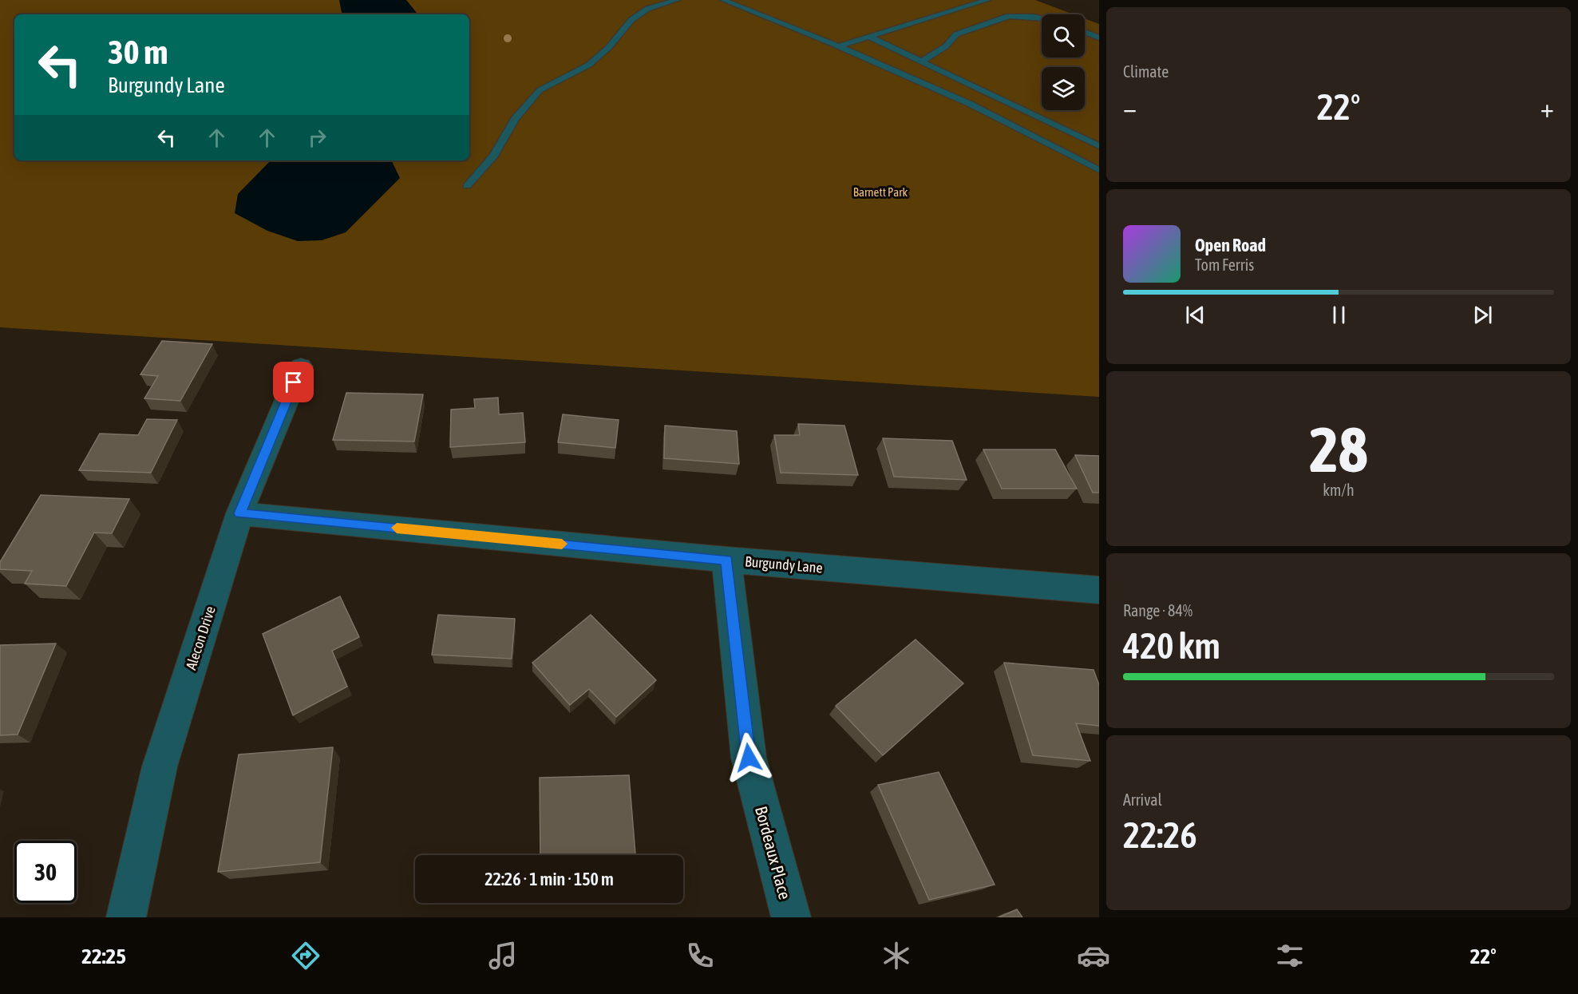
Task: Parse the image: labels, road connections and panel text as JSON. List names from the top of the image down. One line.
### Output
{"streets":{"street":["Burgundy Lane","Alecon Drive","Bordeaux Place"]},"crossings":[["Burgundy Lane","Alecon Drive"],["Burgundy Lane","Bordeaux Place"]],"parks":["Barnett Park"],"page":{"tile":["Climate",["28","km/h"],["Range · 84%","420 km"],["Arrival","22:26"]],"turn":["30 m","Burgundy Lane"],"heat":["−","22°","+"],"song":["Open Road","Tom Ferris"],"limit":"30","trip":"22:26 · 1 min · 150 m","tabs":["22:25","22°"]}}
